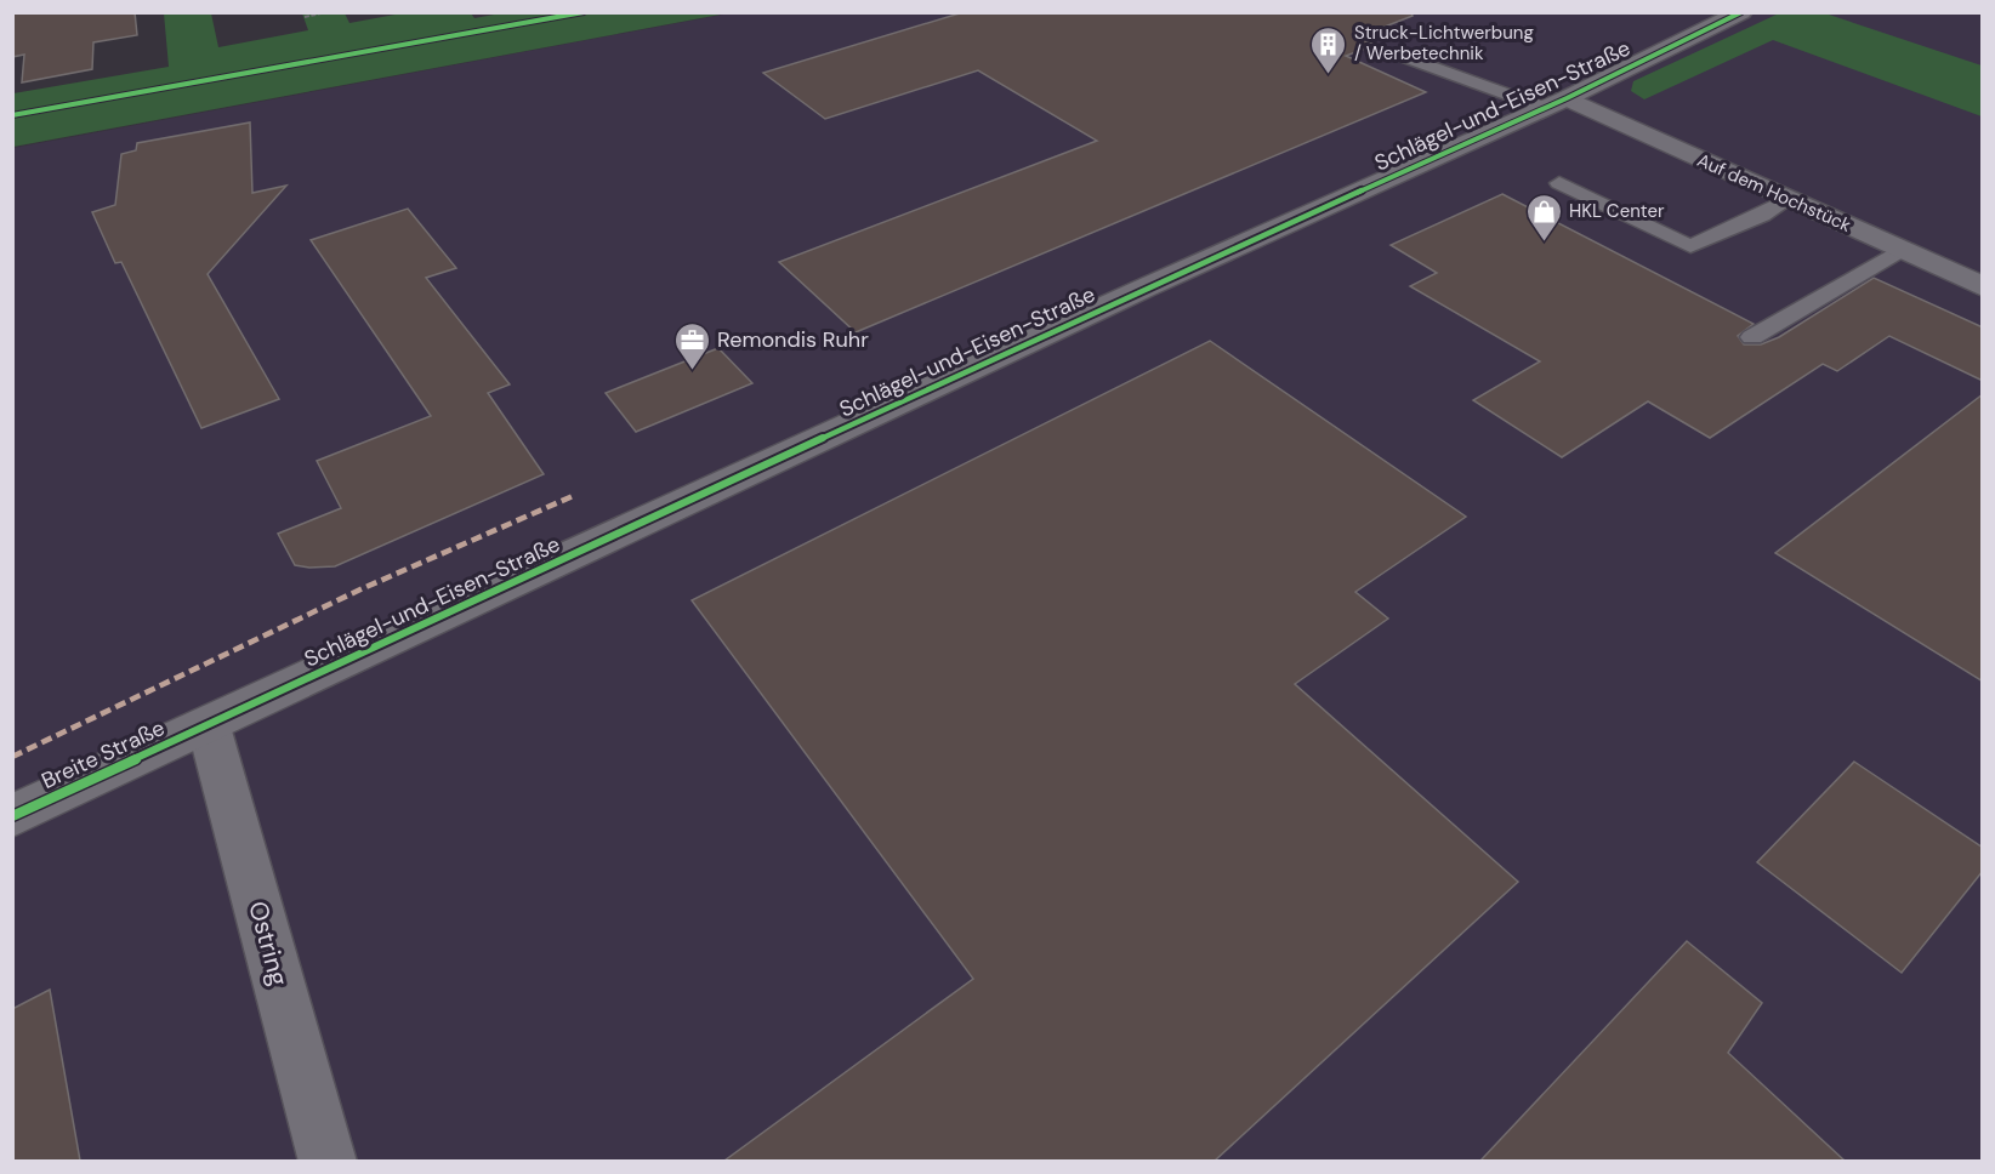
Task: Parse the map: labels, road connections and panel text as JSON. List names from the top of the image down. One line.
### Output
{"streets":{"street":["Schlägel-und-Eisen-Straße","Auf dem Hochstück","Breite Straße","Ostring"]},"crossings":[["Schlägel-und-Eisen-Straße","Auf dem Hochstück"],["Schlägel-und-Eisen-Straße","Breite Straße"],["Schlägel-und-Eisen-Straße","Ostring"],["Breite Straße","Ostring"]],"places":{"building":["Struck-Lichtwerbung / Werbetechnik"],"shop":["HKL Center"],"office":["Remondis Ruhr"]}}
